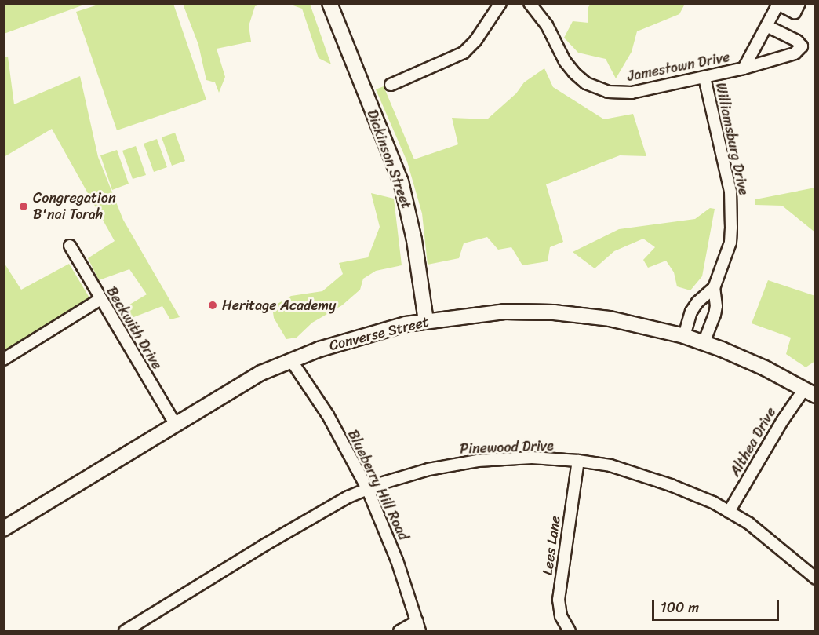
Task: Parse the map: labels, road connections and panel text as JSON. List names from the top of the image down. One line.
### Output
{"streets":{"main road":["Dickinson Street","Converse Street"],"street":["Jamestown Drive","Williamsburg Drive","Beckwith Drive","Althea Drive","Pinewood Drive","Blueberry Hill Road","Lees Lane"]},"crossings":[["Jamestown Drive","Williamsburg Drive"],["Williamsburg Drive","Converse Street"],["Dickinson Street","Converse Street"],["Beckwith Drive","Converse Street"],["Converse Street","Althea Drive"],["Converse Street","Blueberry Hill Road"],["Althea Drive","Pinewood Drive"],["Pinewood Drive","Blueberry Hill Road"],["Pinewood Drive","Lees Lane"]],"places":["Congregation B'nai Torah","Heritage Academy"],"scale_bar":"100 m"}
